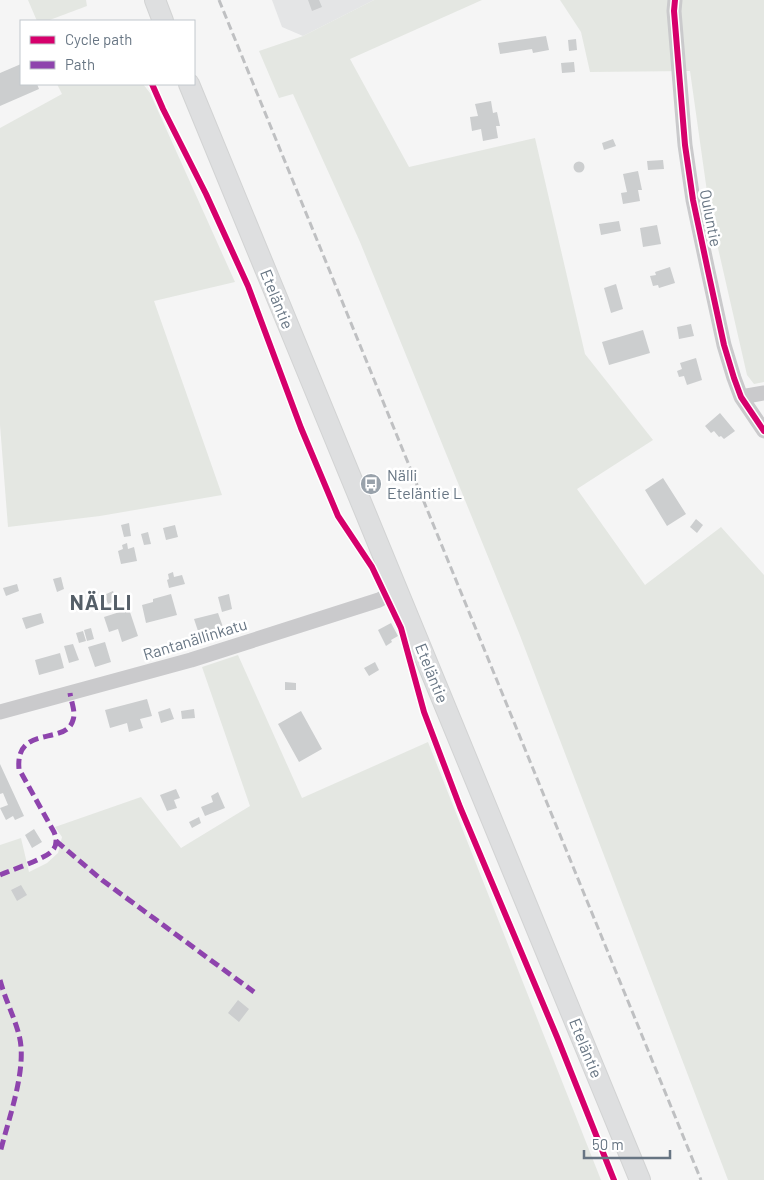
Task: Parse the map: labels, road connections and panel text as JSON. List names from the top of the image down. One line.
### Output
{"streets":{"main road":["Eteläntie"],"street":["Ouluntie","Rantanällinkatu"]},"crossings":[["Eteläntie","Rantanällinkatu"]],"districts":["NÄLLI"],"places":{"bus stop":["Nälli Eteläntie L"]},"legend":["Cycle path","Path"],"scale_bar":"50 m"}
